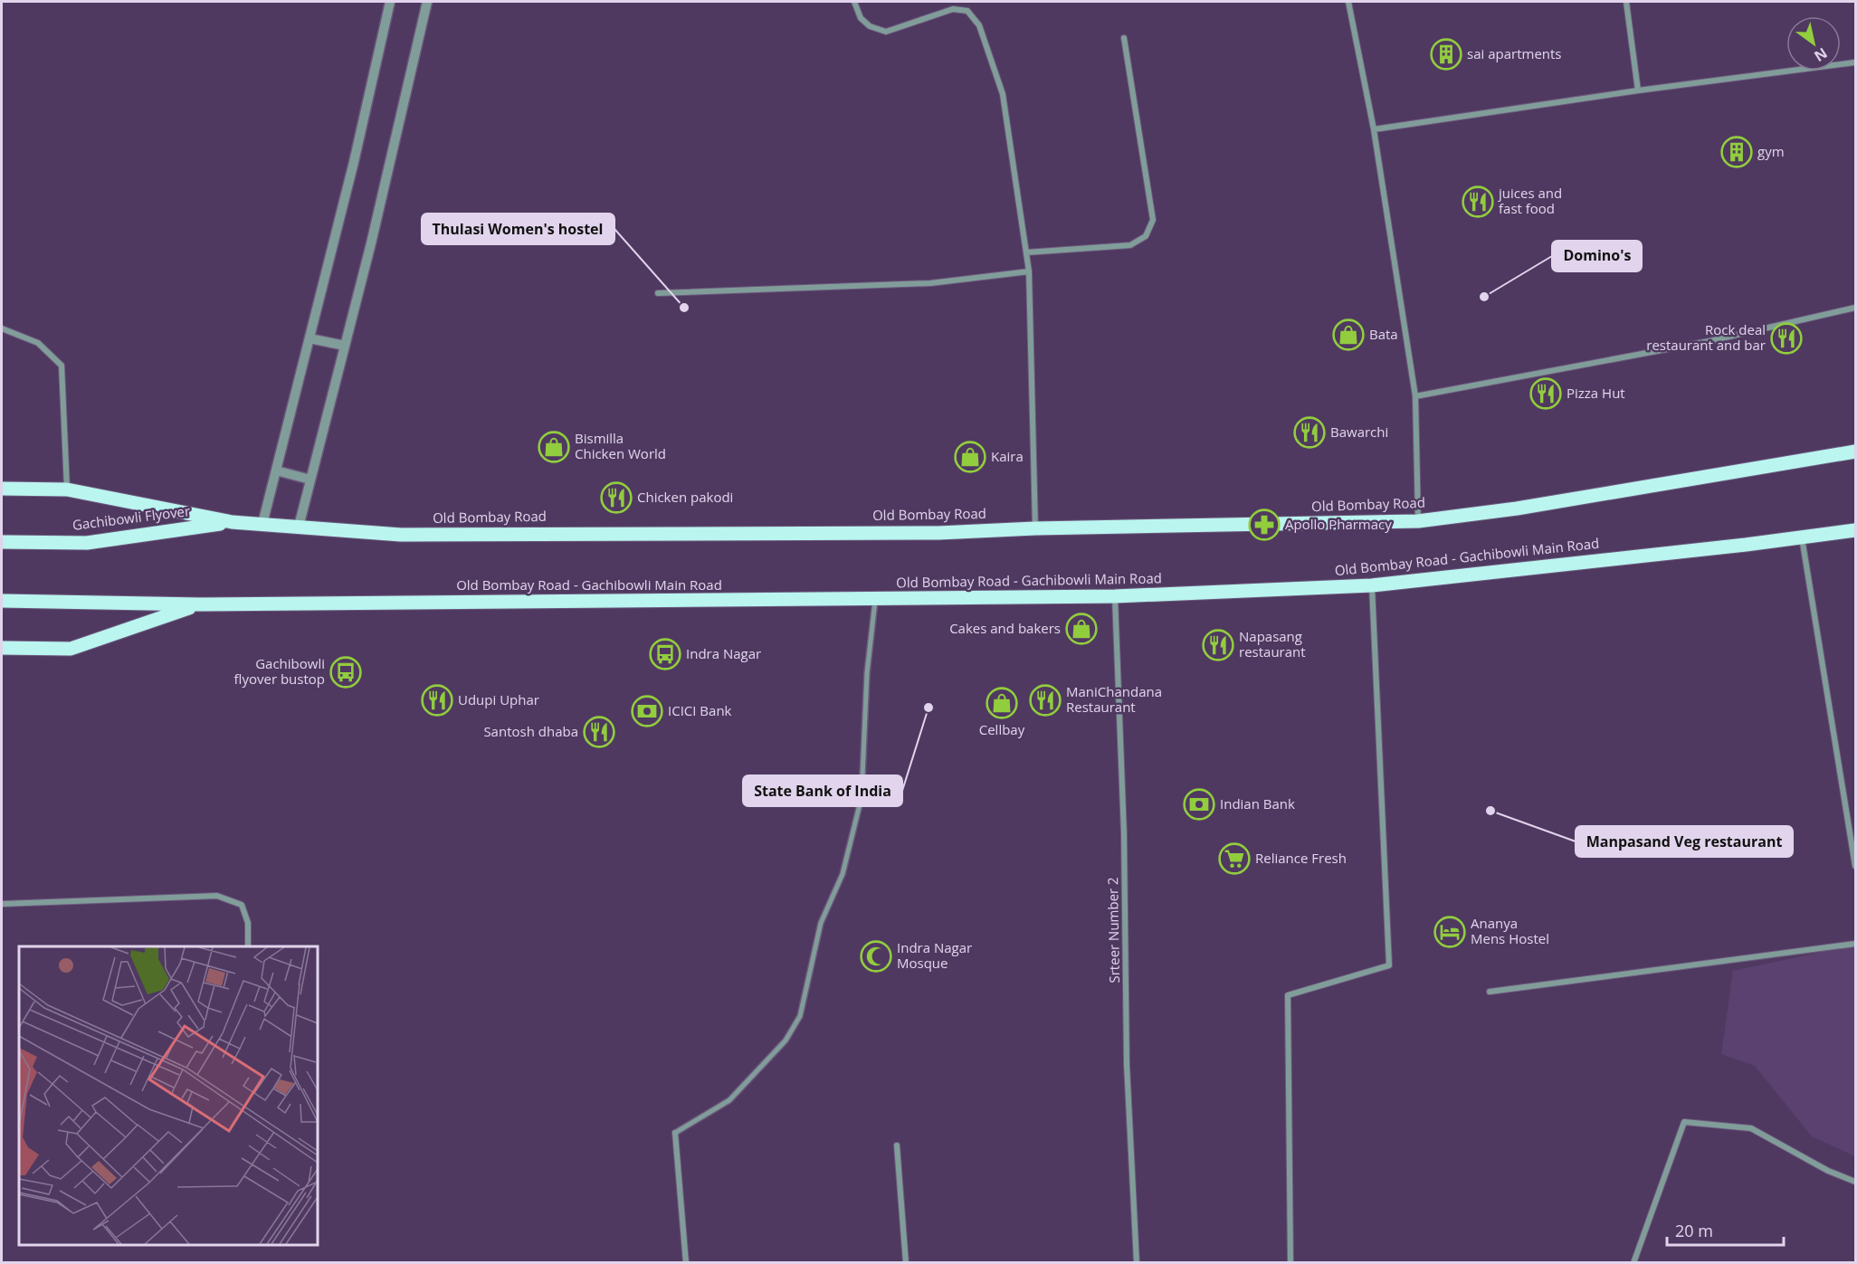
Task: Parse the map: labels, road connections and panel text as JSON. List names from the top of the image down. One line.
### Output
{"streets":{"main road":["Old Bombay Road","Gachibowli Flyover","Old Bombay Road - Gachibowli Main Road"],"street":["Srteer Number 2"]},"crossings":[["Old Bombay Road","Gachibowli Flyover"],["Old Bombay Road - Gachibowli Main Road","Srteer Number 2"]],"places":{"building":["sai apartments","gym"],"restaurant":["juices and fast food","Rock deal restaurant and bar","Pizza Hut","Bawarchi","Chicken pakodi","Napasang restaurant","Udupi Uphar","ManiChandana Restaurant","Santosh dhaba"],"other":["Domino's","Thulasi Women's hostel","State Bank of India","Manpasand Veg restaurant"],"shop":["Bata","Bismilla Chicken World","Kaira","Cakes and bakers","Cellbay"],"pharmacy":["Apollo Pharmacy"],"bus stop":["Indra Nagar","Gachibowli flyover bustop"],"bank":["ICICI Bank","Indian Bank"],"supermarket":["Reliance Fresh"],"hotel":["Ananya Mens Hostel"],"mosque":["Indra Nagar Mosque"]},"scale_bar":"20 m","north":"bottom right"}
